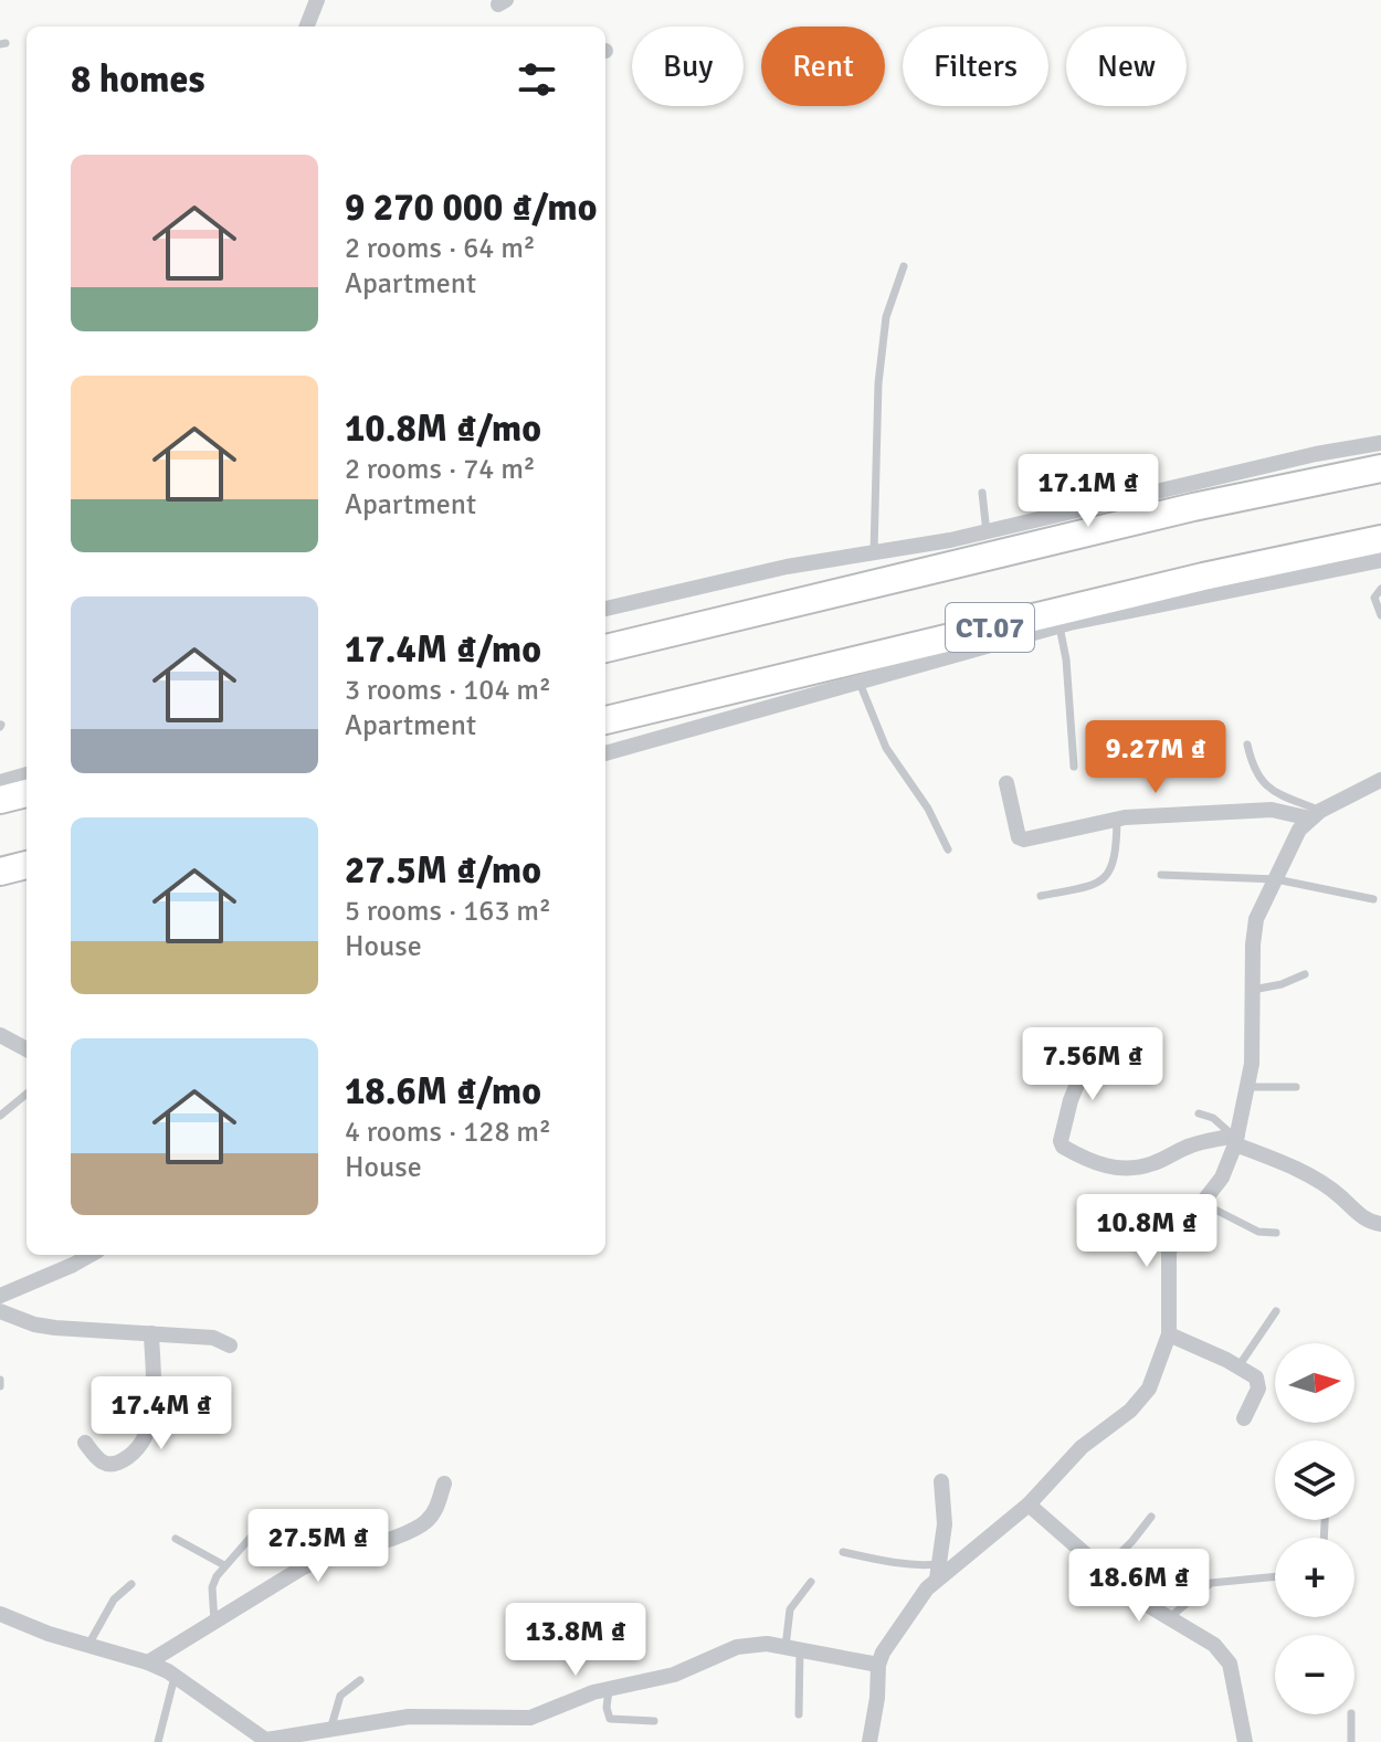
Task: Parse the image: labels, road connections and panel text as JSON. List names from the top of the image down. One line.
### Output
{"streets":{"highway":["CT.07"]},"north":"right","page":{"chip":["Buy","Rent","Filters","New"],"heading":"8 homes","list":[{"name":"9 270 000 ₫/mo","note":"2 rooms · 64 m² · Apartment"},{"name":"10.8M ₫/mo","note":"2 rooms · 74 m² · Apartment"},{"name":"17.4M ₫/mo","note":"3 rooms · 104 m² · Apartment"},{"name":"27.5M ₫/mo","note":"5 rooms · 163 m² · House"},{"name":"18.6M ₫/mo","note":"4 rooms · 128 m² · House"}],"price":["17.1M ₫","9.27M ₫","7.56M ₫","10.8M ₫","17.4M ₫","27.5M ₫","18.6M ₫","13.8M ₫"],"map_buttons":["+","−"]}}
